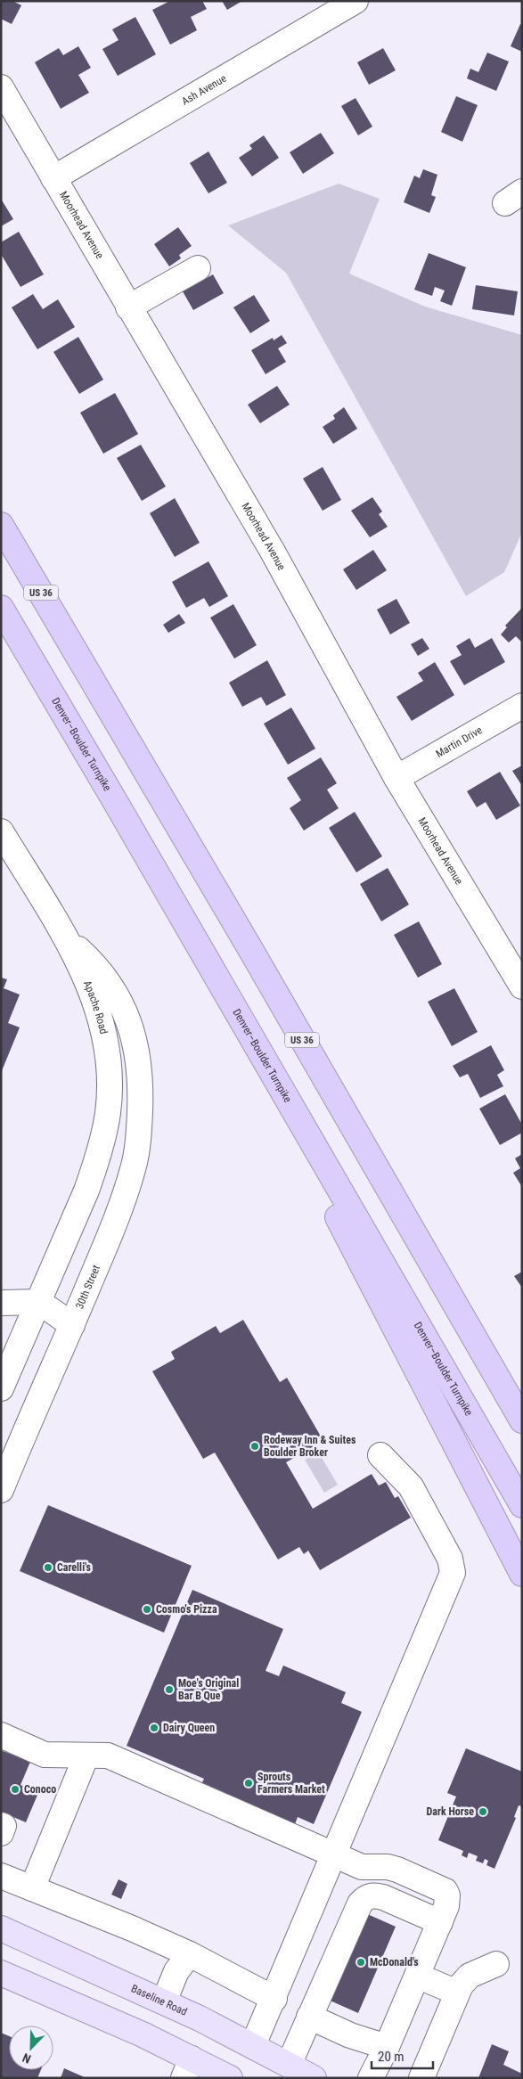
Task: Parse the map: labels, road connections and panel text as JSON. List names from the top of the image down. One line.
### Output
{"streets":{"highway":["US 36","Denver–Boulder Turnpike"],"main road":["Baseline Road"],"street":["Ash Avenue","Moorhead Avenue","Martin Drive","Apache Road","30th Street"]},"crossings":[["Ash Avenue","Moorhead Avenue"],["Moorhead Avenue","Martin Drive"],["Apache Road","30th Street"]],"places":["Rodeway Inn & Suites Boulder Broker","Carelli's","Cosmo's Pizza","Moe's Original Bar B Que","Dairy Queen","Sprouts Farmers Market","Conoco","Dark Horse","McDonald's"],"scale_bar":"20 m","north":"bottom left"}
